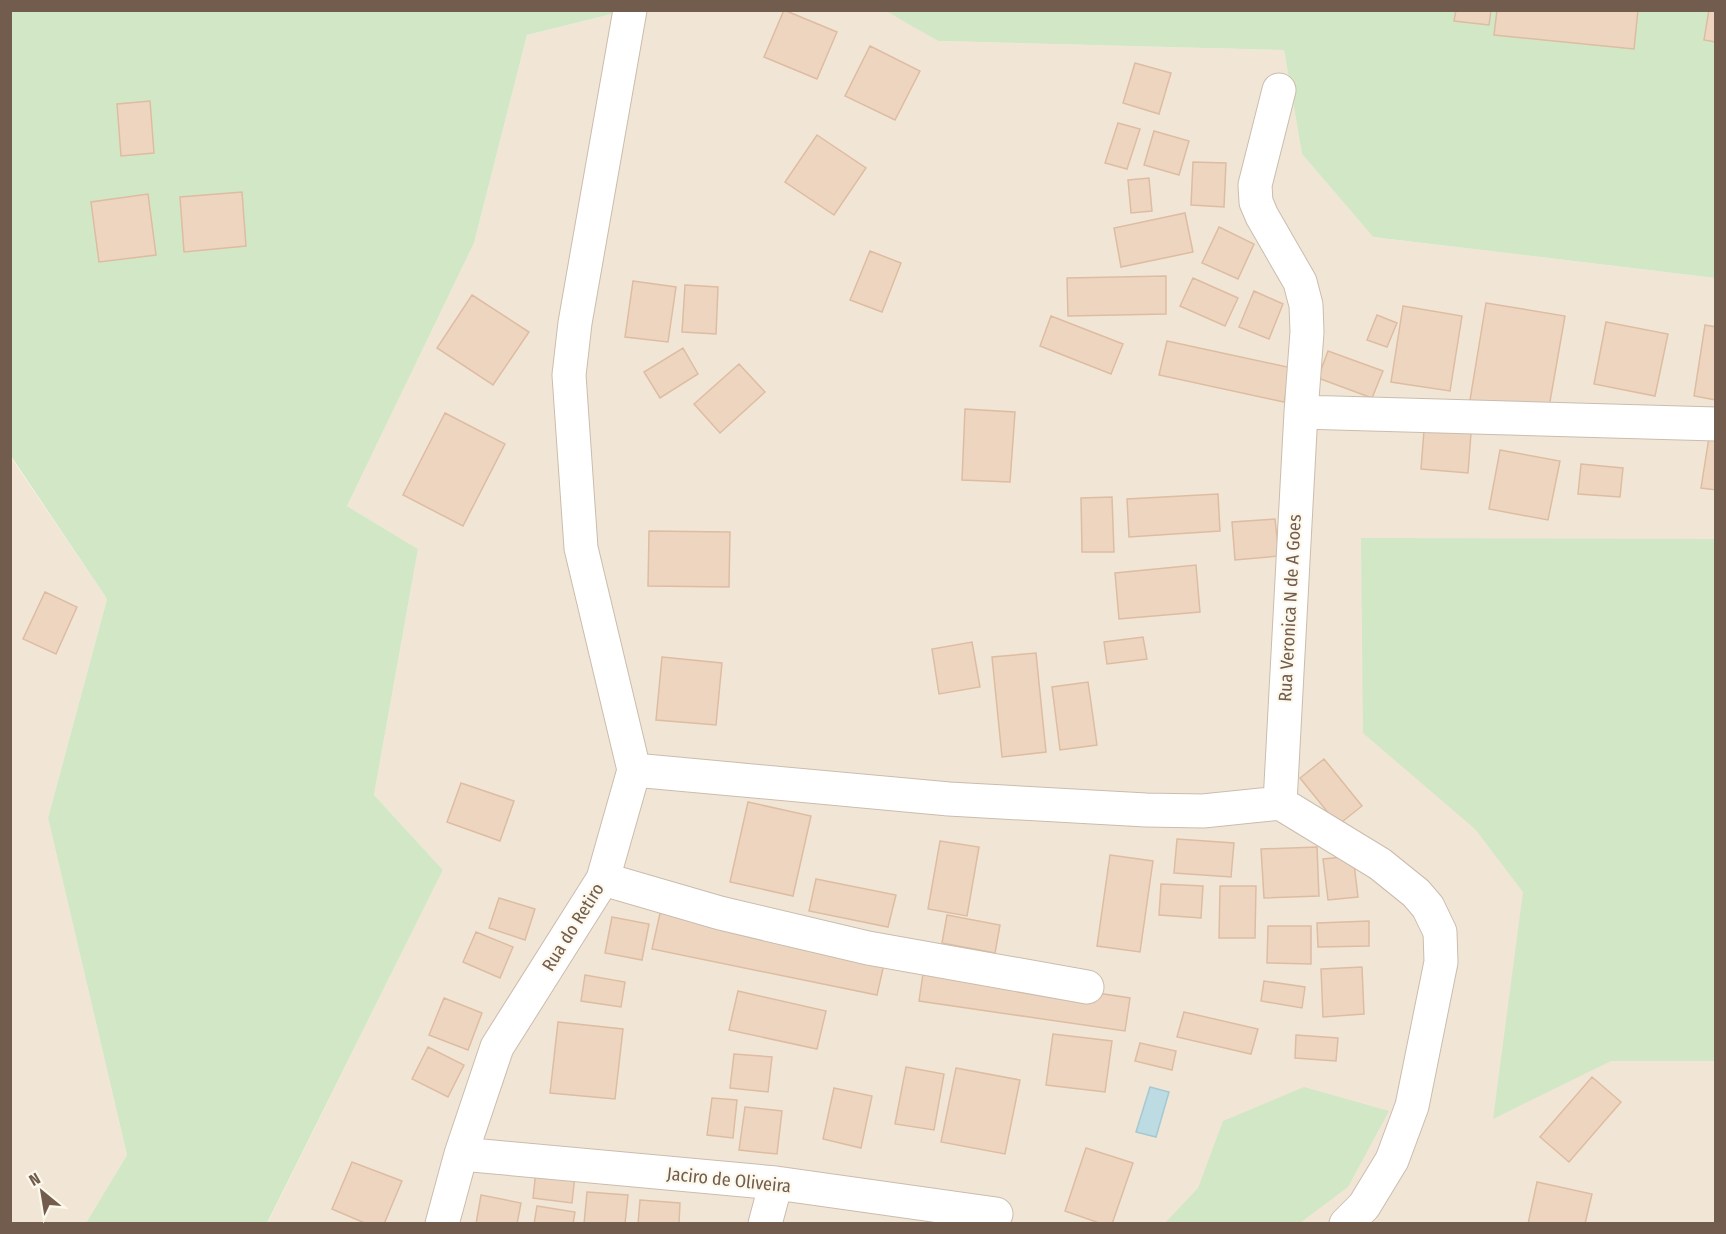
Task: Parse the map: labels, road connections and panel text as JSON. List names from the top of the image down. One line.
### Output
{"streets":{"street":["Rua Veronica N de A Goes","Rua do Retiro","Jaciro de Oliveira"]},"crossings":[["Rua do Retiro","Jaciro de Oliveira"]],"north":"top left"}
